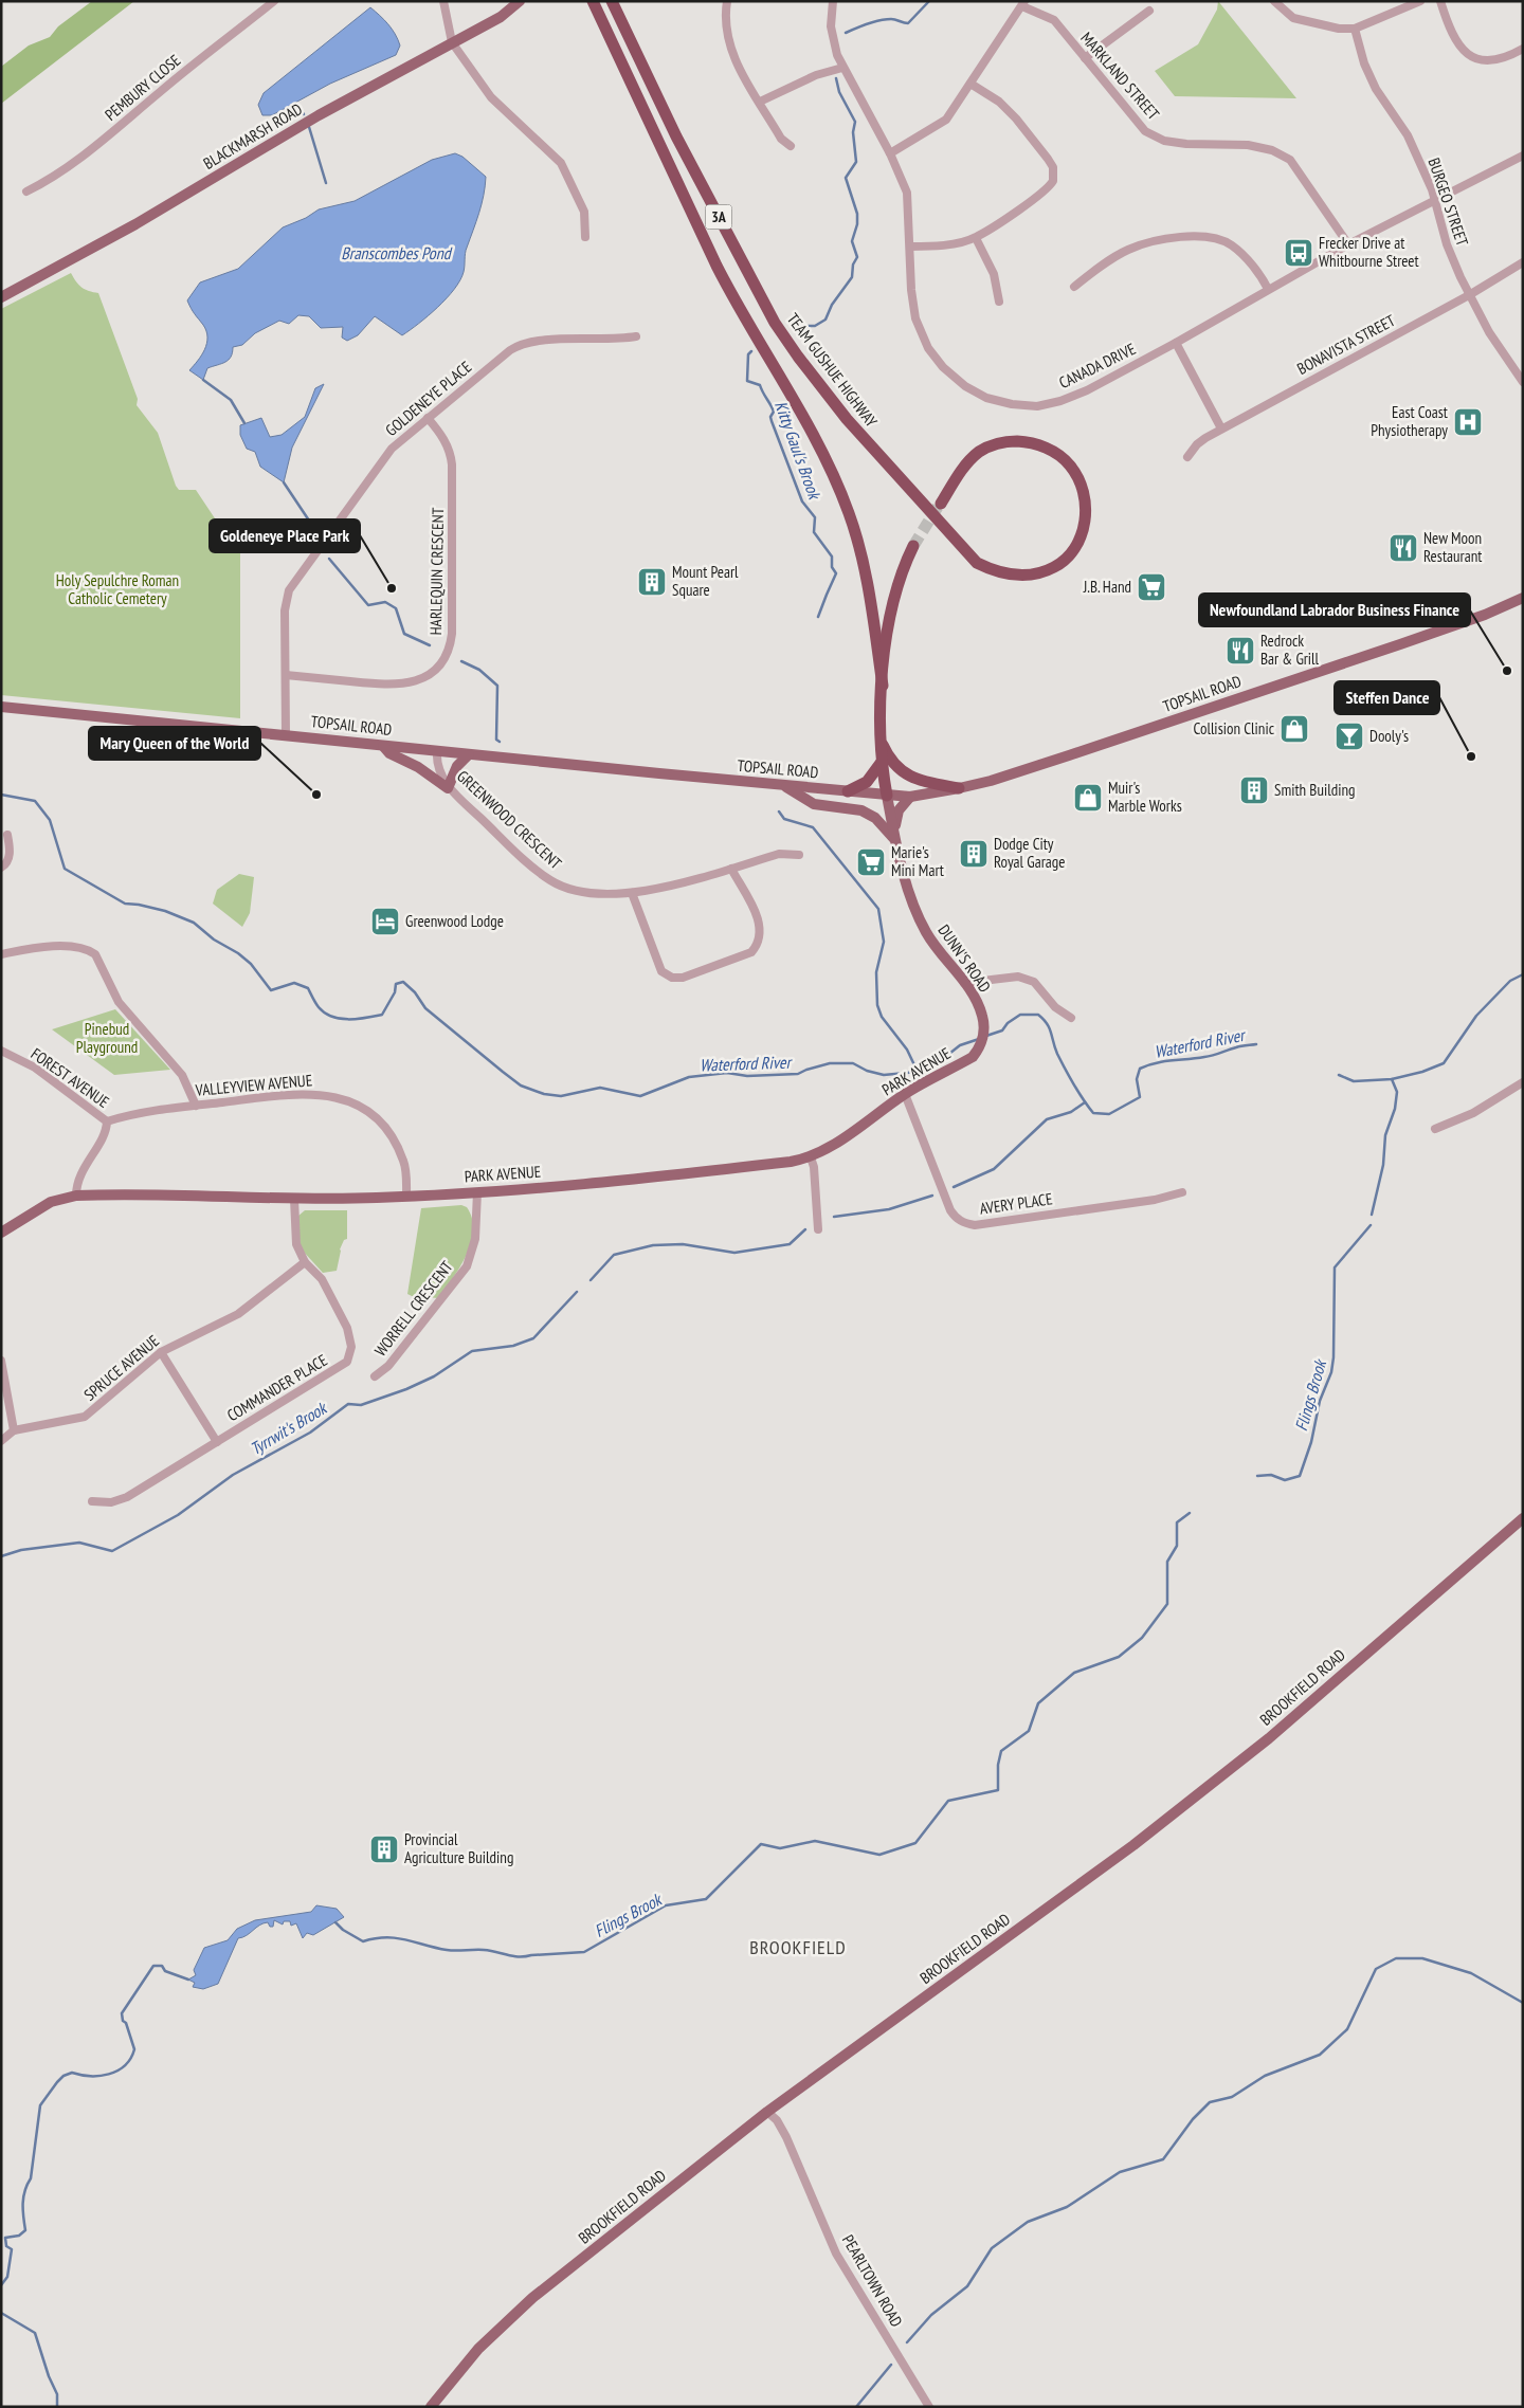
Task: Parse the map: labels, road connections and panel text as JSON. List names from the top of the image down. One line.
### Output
{"streets":{"highway":["3A","TEAM GUSHUE HIGHWAY"],"main road":["BLACKMARSH ROAD","TOPSAIL ROAD","DUNN'S ROAD","PARK AVENUE","BROOKFIELD ROAD"],"street":["MARKLAND STREET","PEMBURY CLOSE","BURGEO STREET","BONAVISTA STREET","CANADA DRIVE","GOLDENEYE PLACE","HARLEQUIN CRESCENT","GREENWOOD CRESCENT","FOREST AVENUE","VALLEYVIEW AVENUE","AVERY PLACE","WORRELL CRESCENT","SPRUCE AVENUE","COMMANDER PLACE","PEARLTOWN ROAD"]},"crossings":[["MARKLAND STREET","CANADA DRIVE"],["BURGEO STREET","BONAVISTA STREET"],["BURGEO STREET","CANADA DRIVE"],["GOLDENEYE PLACE","HARLEQUIN CRESCENT"],["GOLDENEYE PLACE","TOPSAIL ROAD"],["TOPSAIL ROAD","GREENWOOD CRESCENT"],["TOPSAIL ROAD","DUNN'S ROAD"],["DUNN'S ROAD","PARK AVENUE"],["PARK AVENUE","FOREST AVENUE"],["PARK AVENUE","VALLEYVIEW AVENUE"],["PARK AVENUE","AVERY PLACE"],["PARK AVENUE","WORRELL CRESCENT"],["PARK AVENUE","COMMANDER PLACE"],["FOREST AVENUE","VALLEYVIEW AVENUE"],["SPRUCE AVENUE","COMMANDER PLACE"],["BROOKFIELD ROAD","PEARLTOWN ROAD"]],"districts":["BROOKFIELD"],"water":["Branscombes Pond","Kitty Gaul's Brook","Waterford River","Flings Brook","Tyrrwit's Brook"],"parks":["Holy Sepulchre Roman Catholic Cemetery","Pinebud Playground"],"places":{"bus stop":["Frecker Drive at Whitbourne Street"],"hospital":["East Coast Physiotherapy"],"restaurant":["New Moon Restaurant","Redrock Bar & Grill"],"building":["Mount Pearl Square","Smith Building","Dodge City Royal Garage","Provincial Agriculture Building"],"supermarket":["J.B. Hand","Marie's Mini Mart"],"other":["Goldeneye Place Park","Newfoundland Labrador Business Finance","Steffen Dance","Mary Queen of the World"],"shop":["Collision Clinic","Muir's Marble Works"],"bar":["Dooly's"],"hotel":["Greenwood Lodge"]}}
